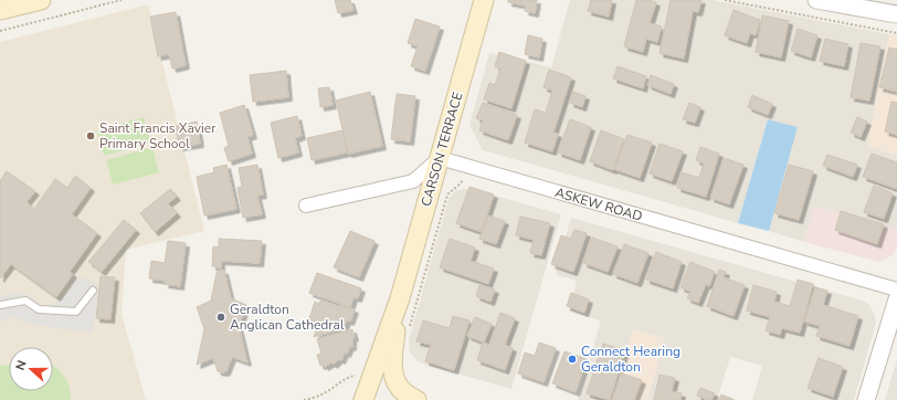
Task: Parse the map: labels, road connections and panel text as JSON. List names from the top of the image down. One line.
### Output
{"streets":{"main road":["CARSON TERRACE"],"street":["ASKEW ROAD"]},"crossings":[["CARSON TERRACE","ASKEW ROAD"]],"places":["Saint Francis Xavier Primary School","Geraldton Anglican Cathedral","Connect Hearing Geraldton"],"north":"left"}
